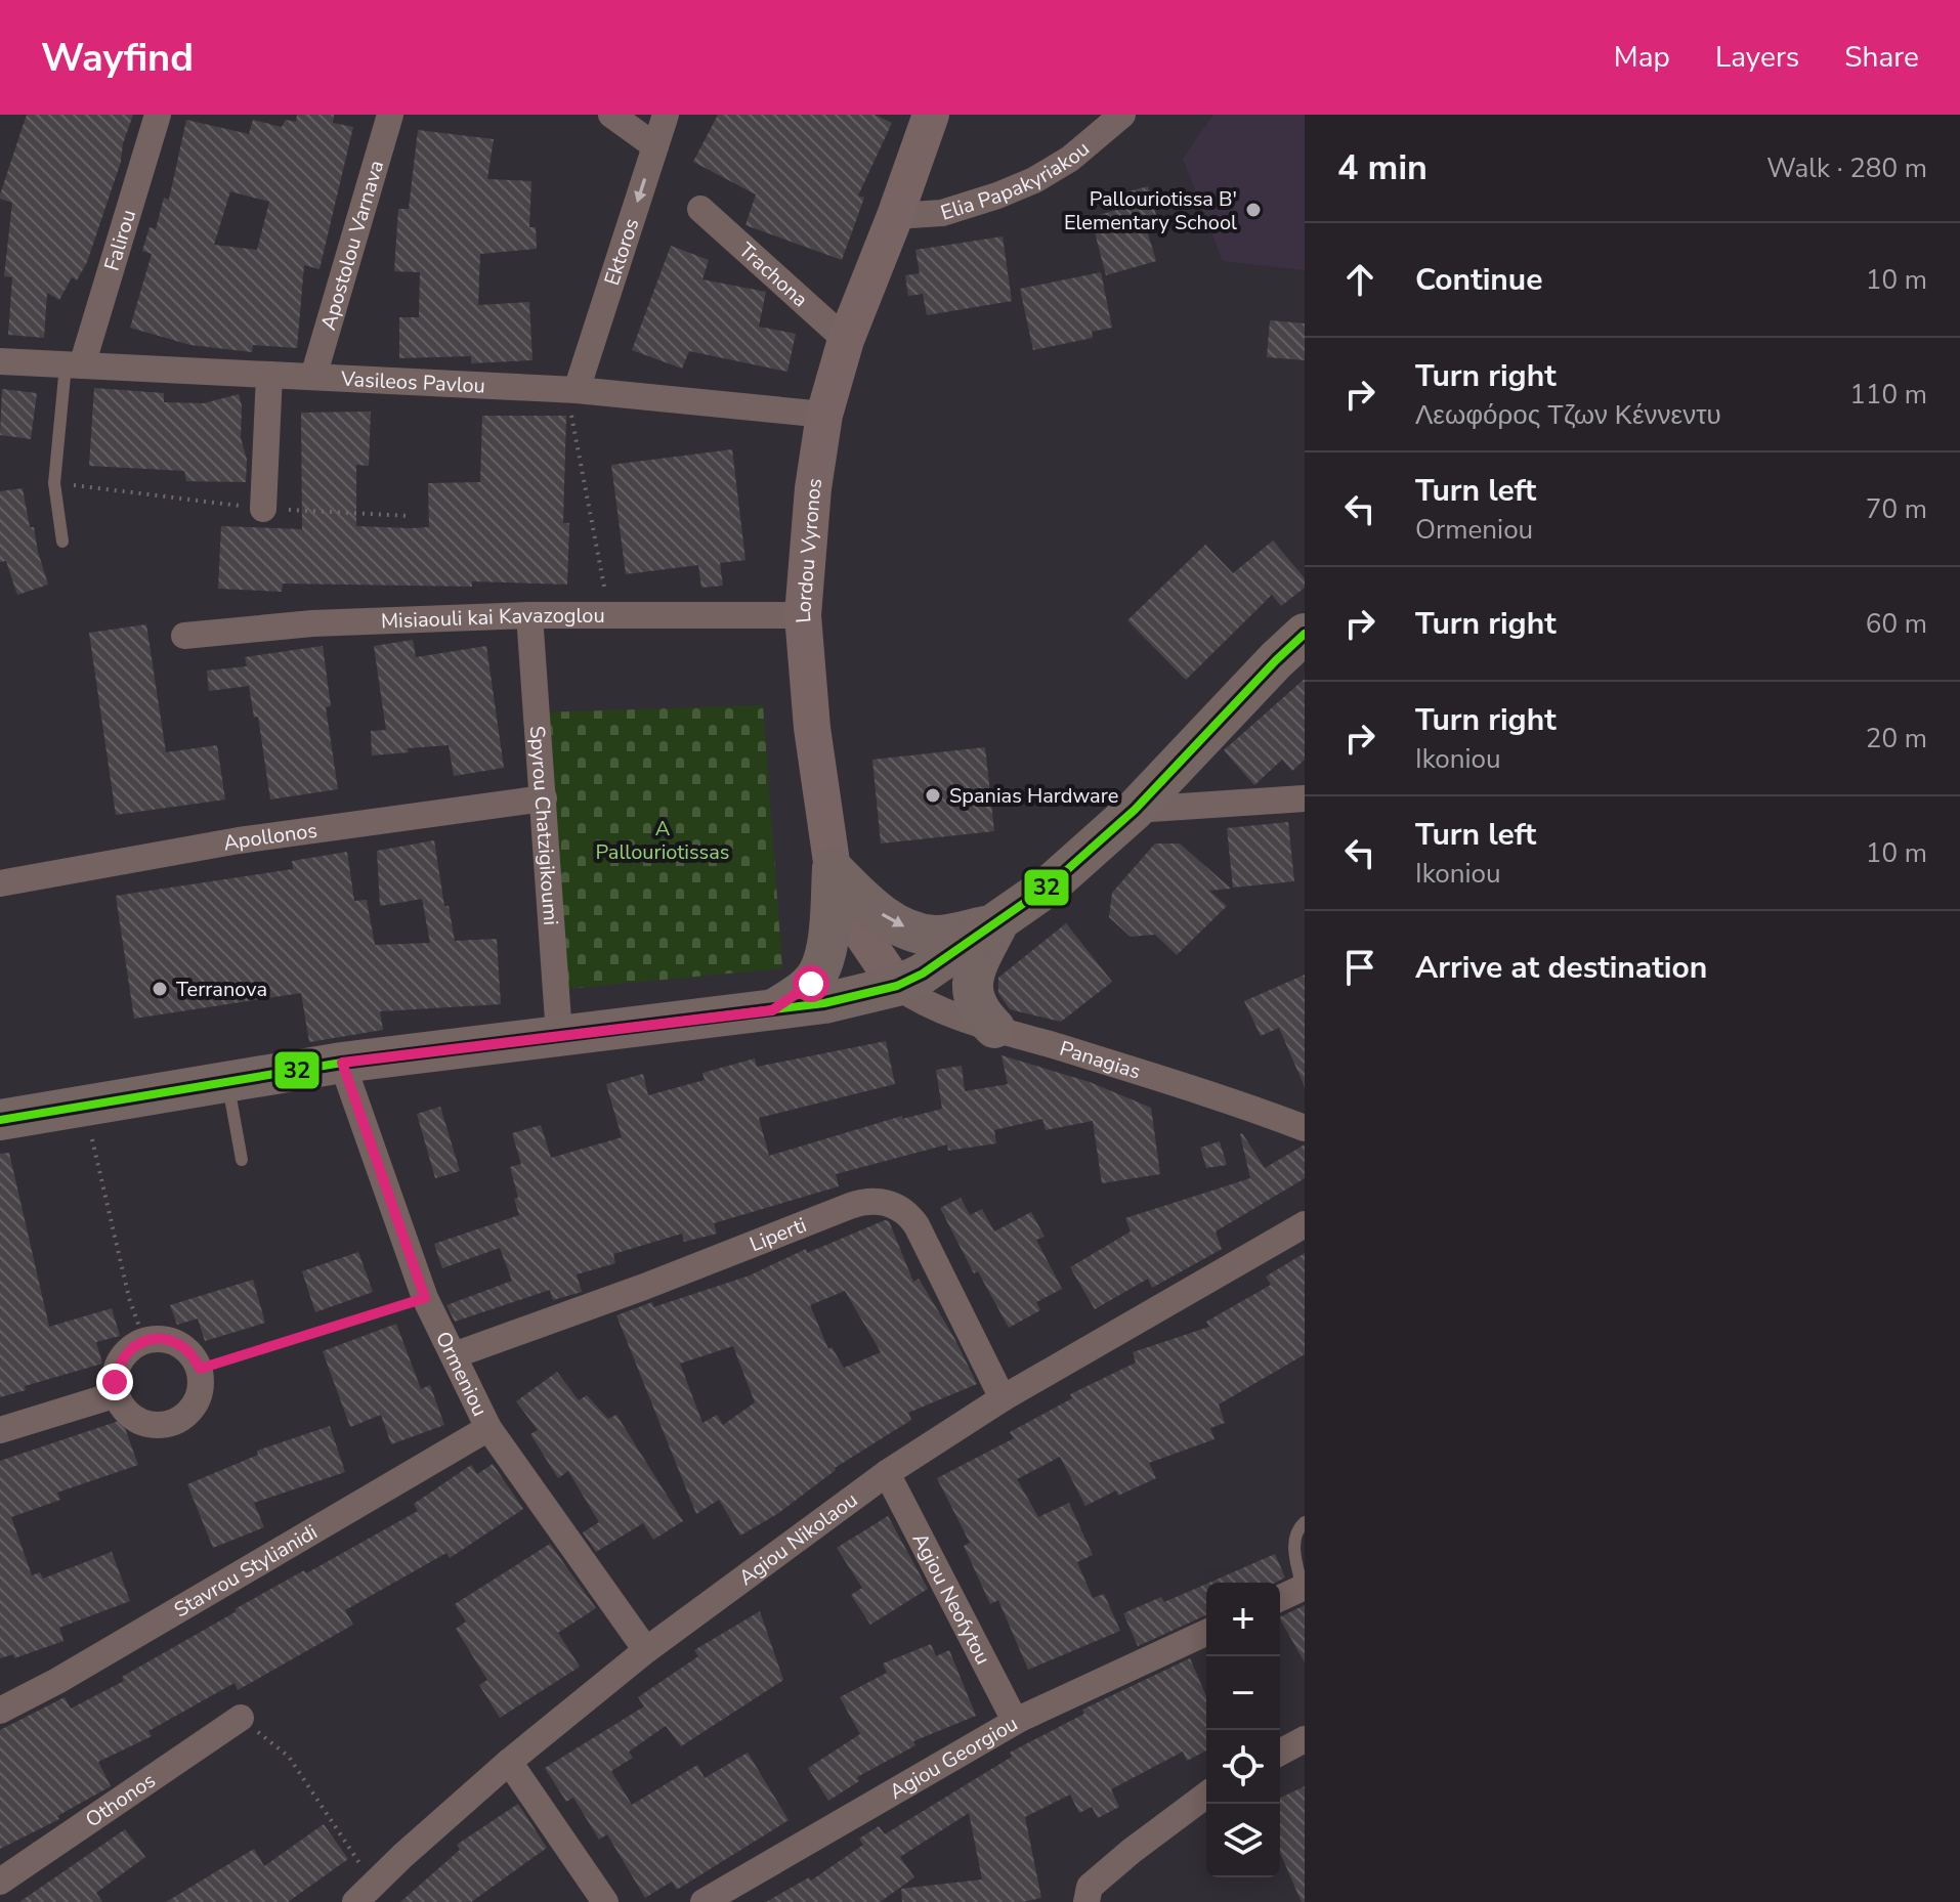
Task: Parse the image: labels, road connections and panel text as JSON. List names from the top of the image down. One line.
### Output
{"streets":{"street":["Elia Papakyriakou","Falirou","Apostolou Varnava","Ektoros","Trachona","Vasileos Pavlou","Lordou Vyronos","Misiaouli kai Kavazoglou","Spyrou Chatzigikoumi","Apollonos","Panagias","Liperti","Ormeniou","Agiou Nikolaou","Stavrou Stylianidi","Agiou Neofytou","Agiou Georgiou","Othonos"]},"crossings":[["Elia Papakyriakou","Lordou Vyronos"],["Falirou","Vasileos Pavlou"],["Apostolou Varnava","Vasileos Pavlou"],["Ektoros","Vasileos Pavlou"],["Trachona","Lordou Vyronos"],["Vasileos Pavlou","Lordou Vyronos"],["Lordou Vyronos","Misiaouli kai Kavazoglou"],["Lordou Vyronos","Panagias"],["Misiaouli kai Kavazoglou","Spyrou Chatzigikoumi"],["Spyrou Chatzigikoumi","Apollonos"],["Liperti","Ormeniou"],["Liperti","Agiou Nikolaou"],["Ormeniou","Agiou Nikolaou"],["Ormeniou","Stavrou Stylianidi"],["Agiou Nikolaou","Agiou Neofytou"],["Agiou Neofytou","Agiou Georgiou"]],"one_way":["Ektoros"],"parks":["A Pallouriotissas"],"places":["Pallouriotissa B' Elementary School","Spanias Hardware","Terranova"],"lines":["transit line 32"],"page":{"header":"Wayfind","nav":["Map","Layers","Share"],"heading":["4 min","Walk · 280 m"],"list":[["Continue","10 m"],["Turn right","Λεωφόρος Τζων Κέννεντυ","110 m"],["Turn left","Ormeniou","70 m"],["Turn right","60 m"],["Turn right","Ikoniou","20 m"],["Turn left","Ikoniou","10 m"],"Arrive at destination"],"map_buttons":["+","−"]}}
